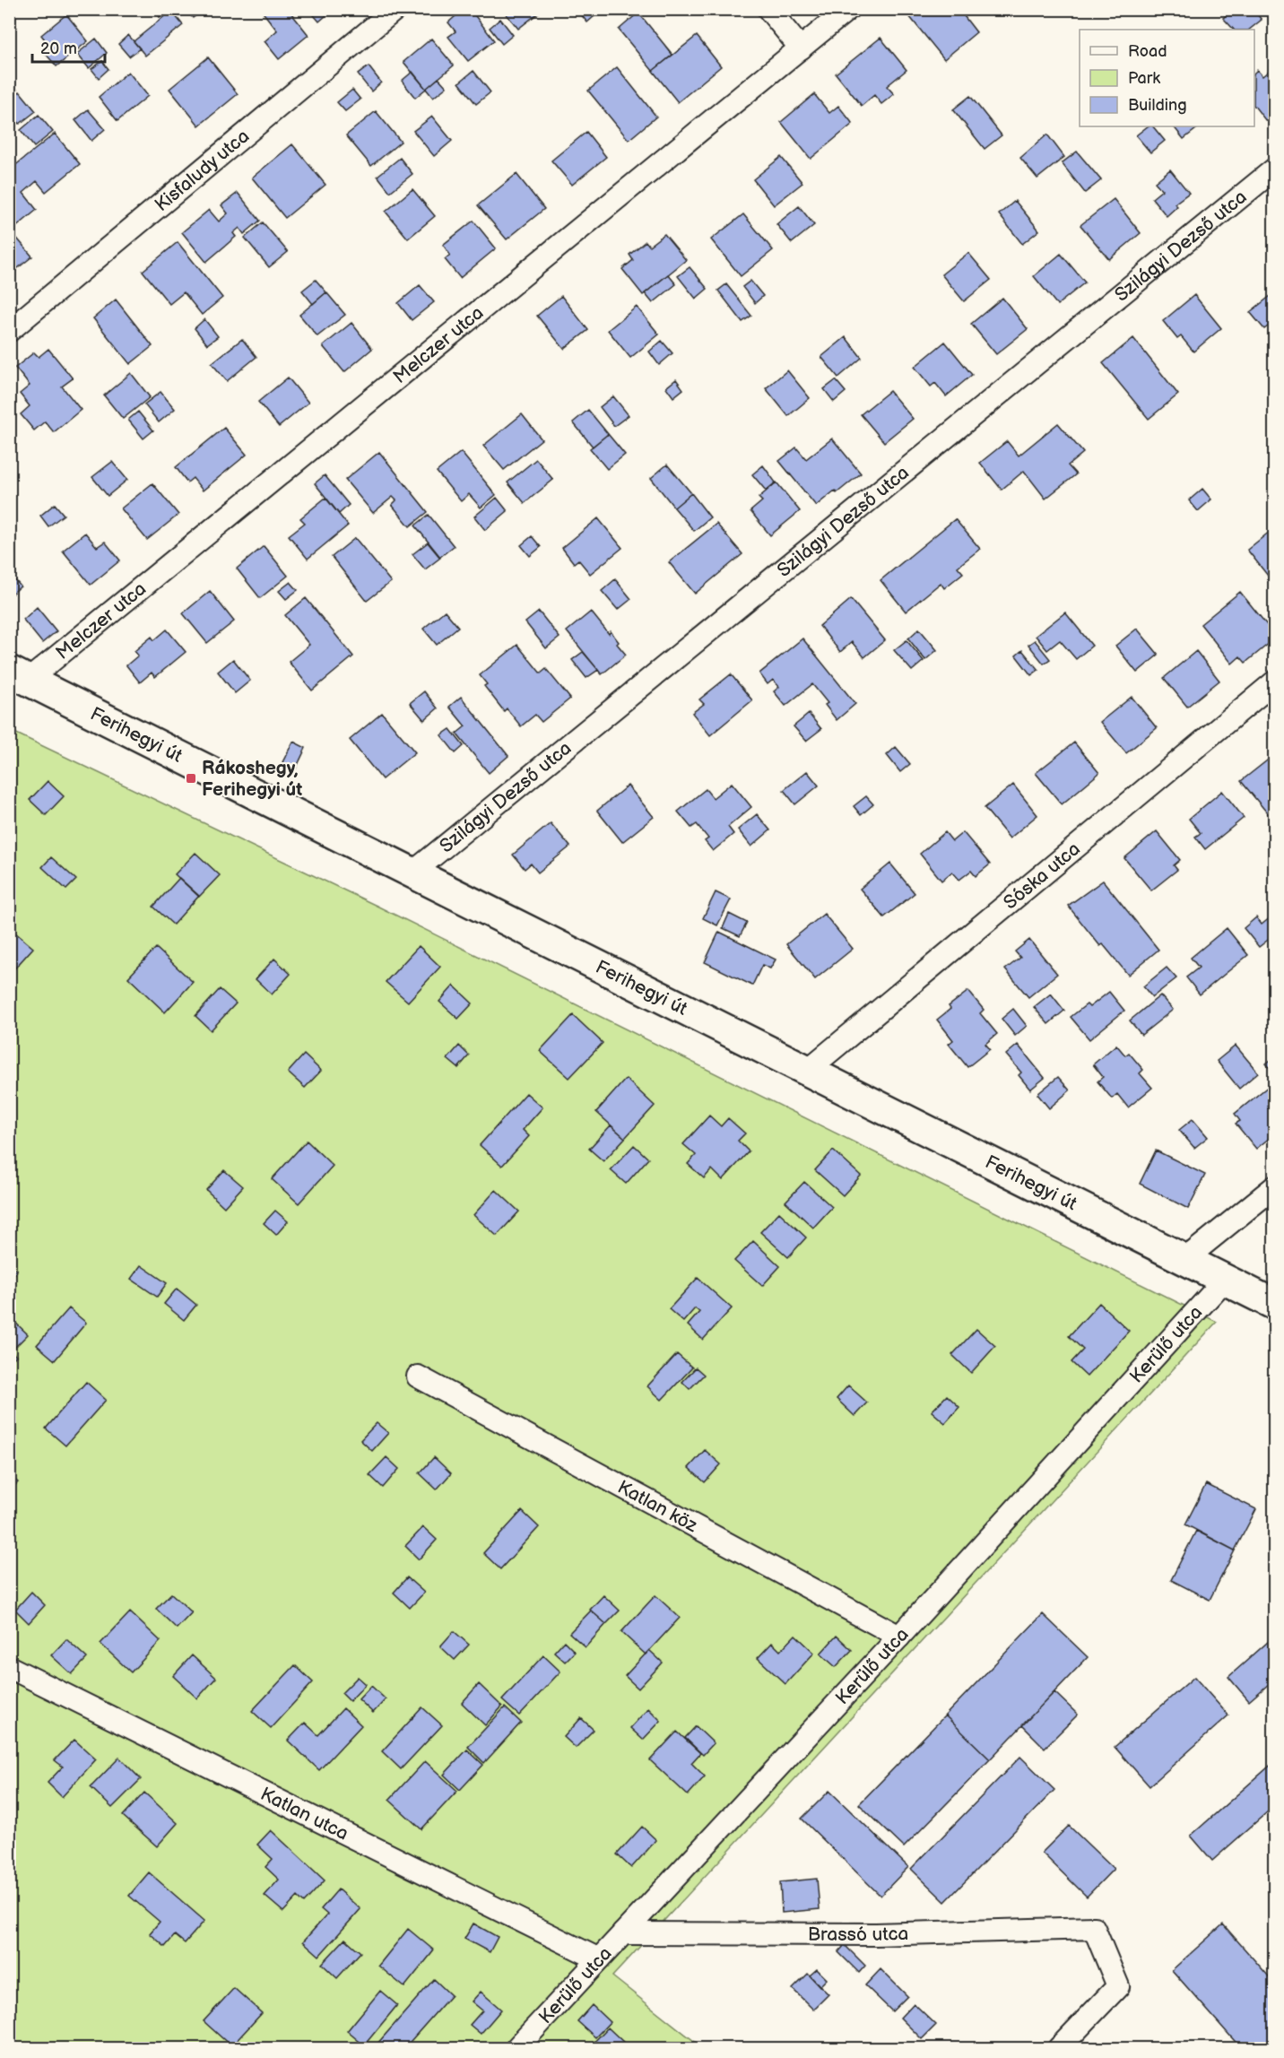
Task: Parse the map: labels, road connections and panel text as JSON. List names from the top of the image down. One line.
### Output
{"streets":{"main road":["Ferihegyi út"],"street":["Kisfaludy utca","Szilágyi Dezső utca","Melczer utca","Sóska utca","Kerülő utca","Katlan köz","Katlan utca","Brassó utca"]},"crossings":[["Szilágyi Dezső utca","Ferihegyi út"],["Melczer utca","Ferihegyi út"],["Ferihegyi út","Sóska utca"],["Ferihegyi út","Kerülő utca"],["Kerülő utca","Katlan köz"],["Kerülő utca","Katlan utca"],["Kerülő utca","Brassó utca"]],"places":{"transit":["Rákoshegy, Ferihegyi út"]},"legend":["Road","Park","Building"],"scale_bar":"20 m"}
